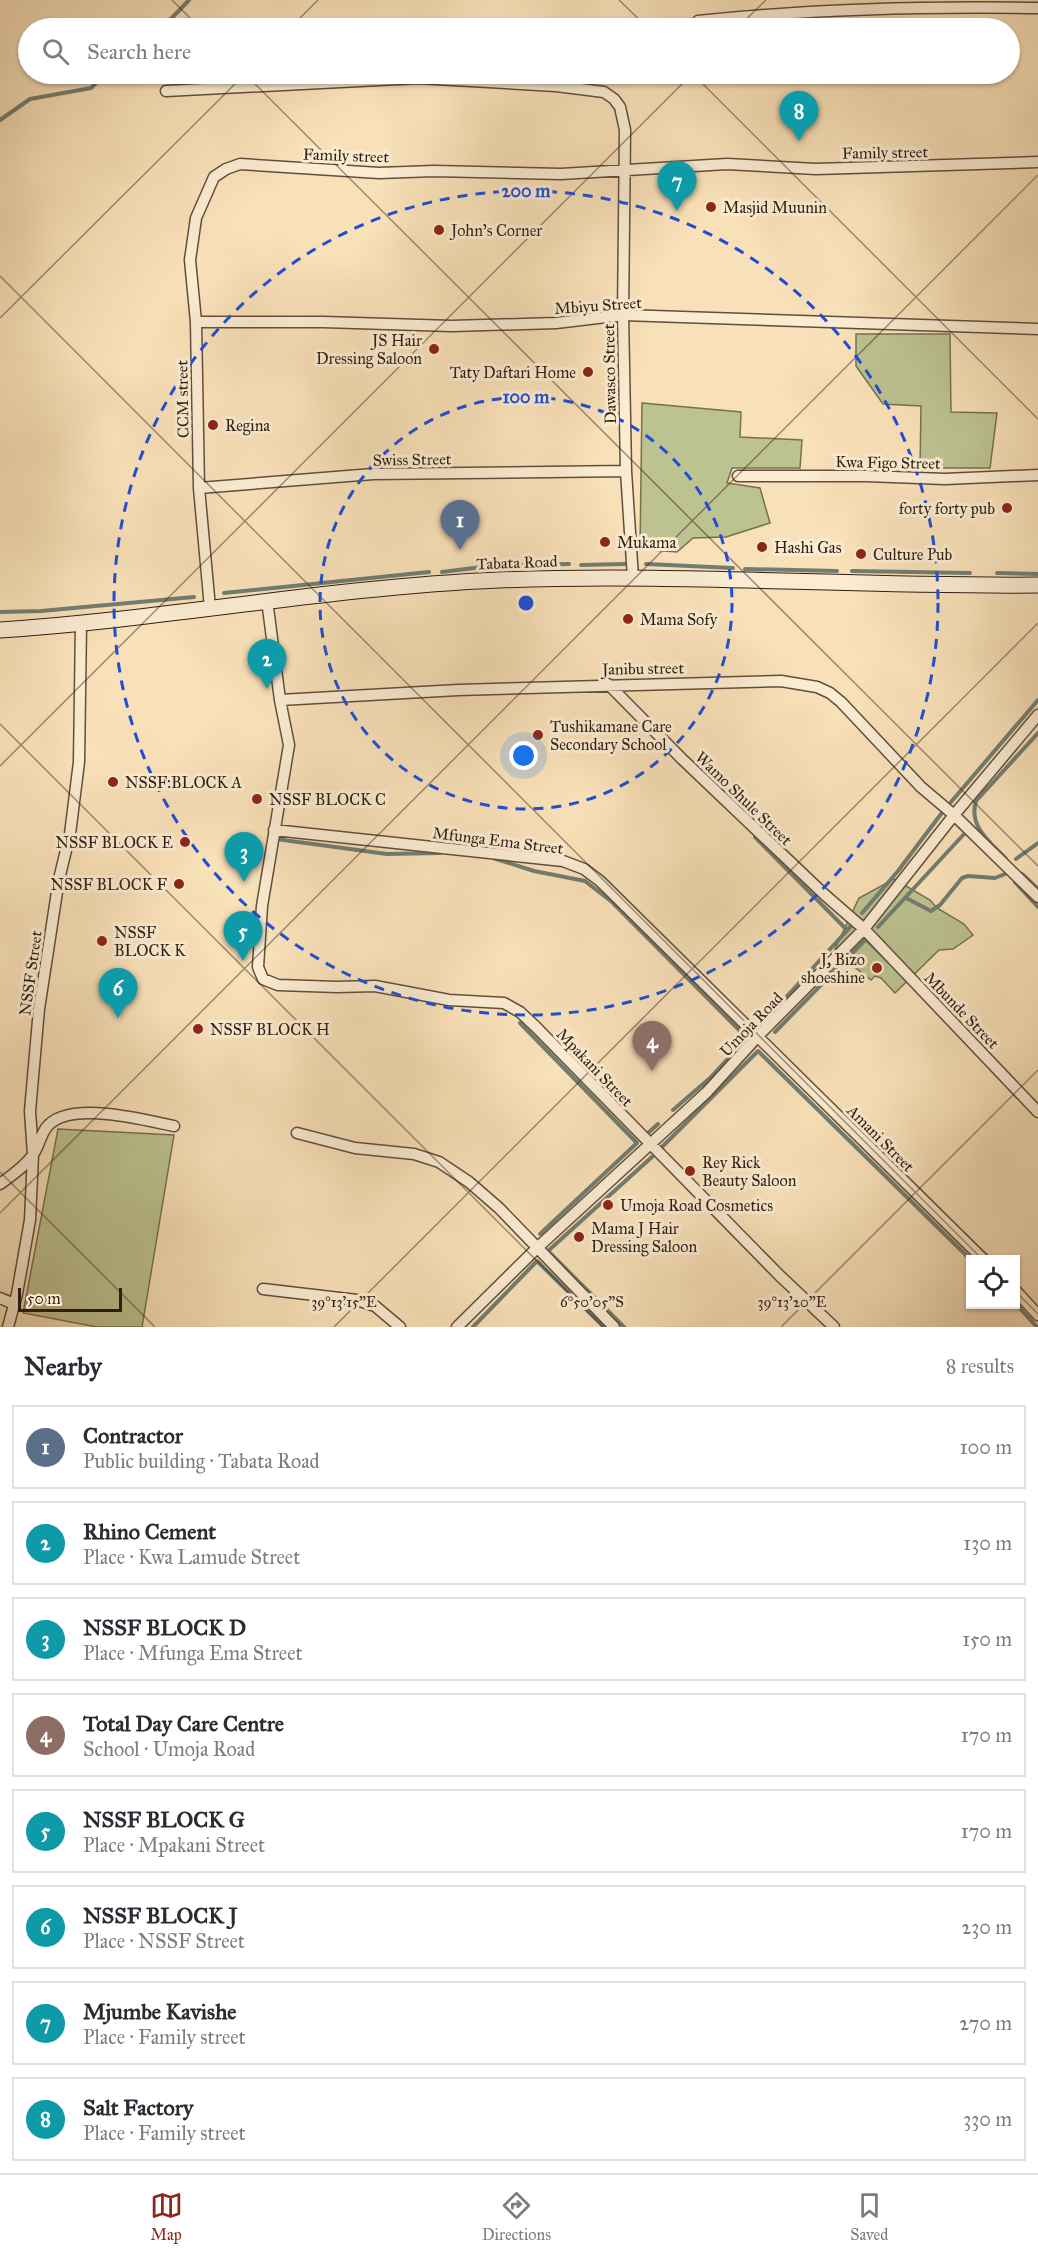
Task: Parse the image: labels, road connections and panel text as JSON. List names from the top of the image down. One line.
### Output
{"streets":{"main road":["Tabata Road"],"street":["Family street","Mbiyu Street","Dawasco Street","CCM street","Swiss Street","Kwa Figo Street","Janibu street","Wamo Shule Street","Mfunga Ema Street","NSSF Street","Mbunde Street","Umoja Road","Mpakani Street","Amani Street"]},"crossings":[["Family street","Dawasco Street"],["Family street","CCM street"],["Mbiyu Street","Dawasco Street"],["Mbiyu Street","CCM street"],["Dawasco Street","Swiss Street"],["Dawasco Street","Tabata Road"],["CCM street","Swiss Street"],["CCM street","Tabata Road"],["Tabata Road","NSSF Street"],["Janibu street","Wamo Shule Street"],["Janibu street","Umoja Road"],["Wamo Shule Street","Mbunde Street"],["Wamo Shule Street","Umoja Road"],["Mfunga Ema Street","Umoja Road"],["Mfunga Ema Street","Mpakani Street"],["Mfunga Ema Street","Amani Street"],["Mbunde Street","Umoja Road"],["Umoja Road","Mpakani Street"],["Umoja Road","Amani Street"]],"places":["Masjid Muunin","John's Corner","JS Hair Dressing Saloon","Taty Daftari Home","Regina","forty forty pub","Mukama","Hashi Gas","Culture Pub","Mama Sofy","Tushikamane Care Secondary School","NSSF:BLOCK A","NSSF BLOCK C","NSSF BLOCK E","NSSF BLOCK F","NSSF BLOCK K","J, Bizo shoeshine","NSSF BLOCK H","Rey Rick Beauty Saloon","Umoja Road Cosmetics","Mama J Hair Dressing Saloon"],"scale_bar":"50 m","page":{"search":"Search here","pins":["8","7","1","2","3","5","6","4"],"scale":"50 m","heading":["Nearby","8 results"],"list":[{"mark":"1","name":"Contractor","note":"Public building · Tabata Road","value":"100 m"},{"mark":"2","name":"Rhino Cement","note":"Place · Kwa Lamude Street","value":"130 m"},{"mark":"3","name":"NSSF BLOCK D","note":"Place · Mfunga Ema Street","value":"150 m"},{"mark":"4","name":"Total Day Care Centre","note":"School · Umoja Road","value":"170 m"},{"mark":"5","name":"NSSF BLOCK G","note":"Place · Mpakani Street","value":"170 m"},{"mark":"6","name":"NSSF BLOCK J","note":"Place · NSSF Street","value":"230 m"},{"mark":"7","name":"Mjumbe Kavishe","note":"Place · Family street","value":"270 m"},{"mark":"8","name":"Salt Factory","note":"Place · Family street","value":"330 m"}],"nav":["Map","Directions","Saved"]},"coordinates":["39°13'15\"E","39°13'20\"E","6°50'05\"S"],"rings":["200 m","100 m"]}
